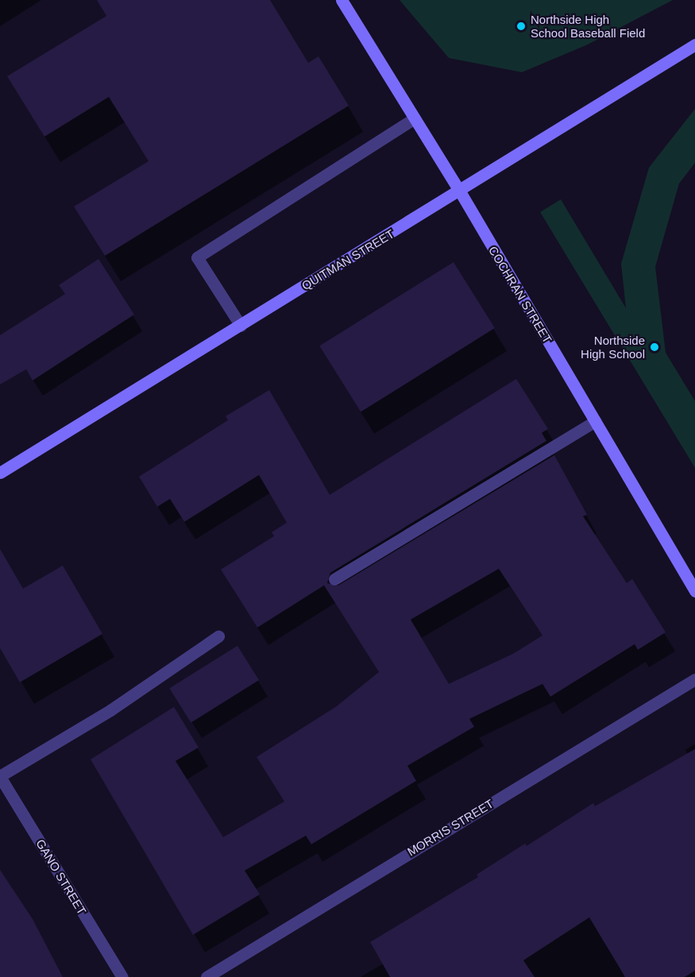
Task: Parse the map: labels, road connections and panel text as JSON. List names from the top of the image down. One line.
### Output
{"streets":{"main road":["QUITMAN STREET","COCHRAN STREET"],"street":["MORRIS STREET","GANO STREET"]},"crossings":[["QUITMAN STREET","COCHRAN STREET"]],"places":["Northside High School Baseball Field","Northside High School"]}
